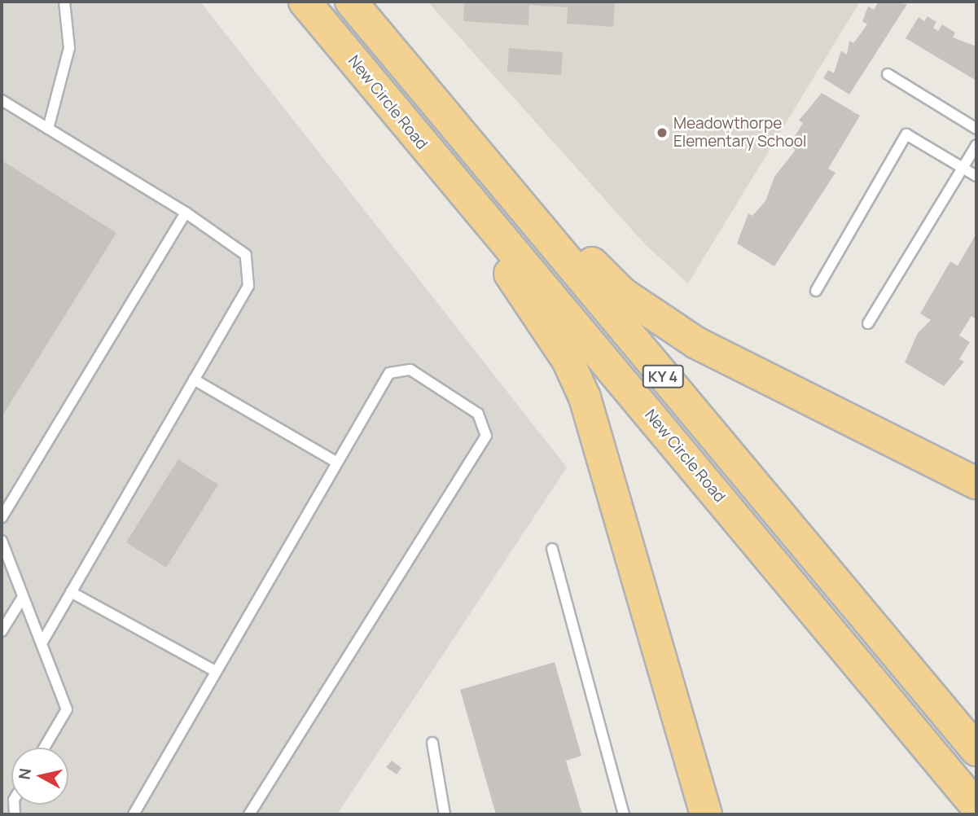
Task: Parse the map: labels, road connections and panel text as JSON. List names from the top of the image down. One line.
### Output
{"streets":{"highway":["New Circle Road","KY 4"]},"places":["Meadowthorpe Elementary School"],"north":"left"}
